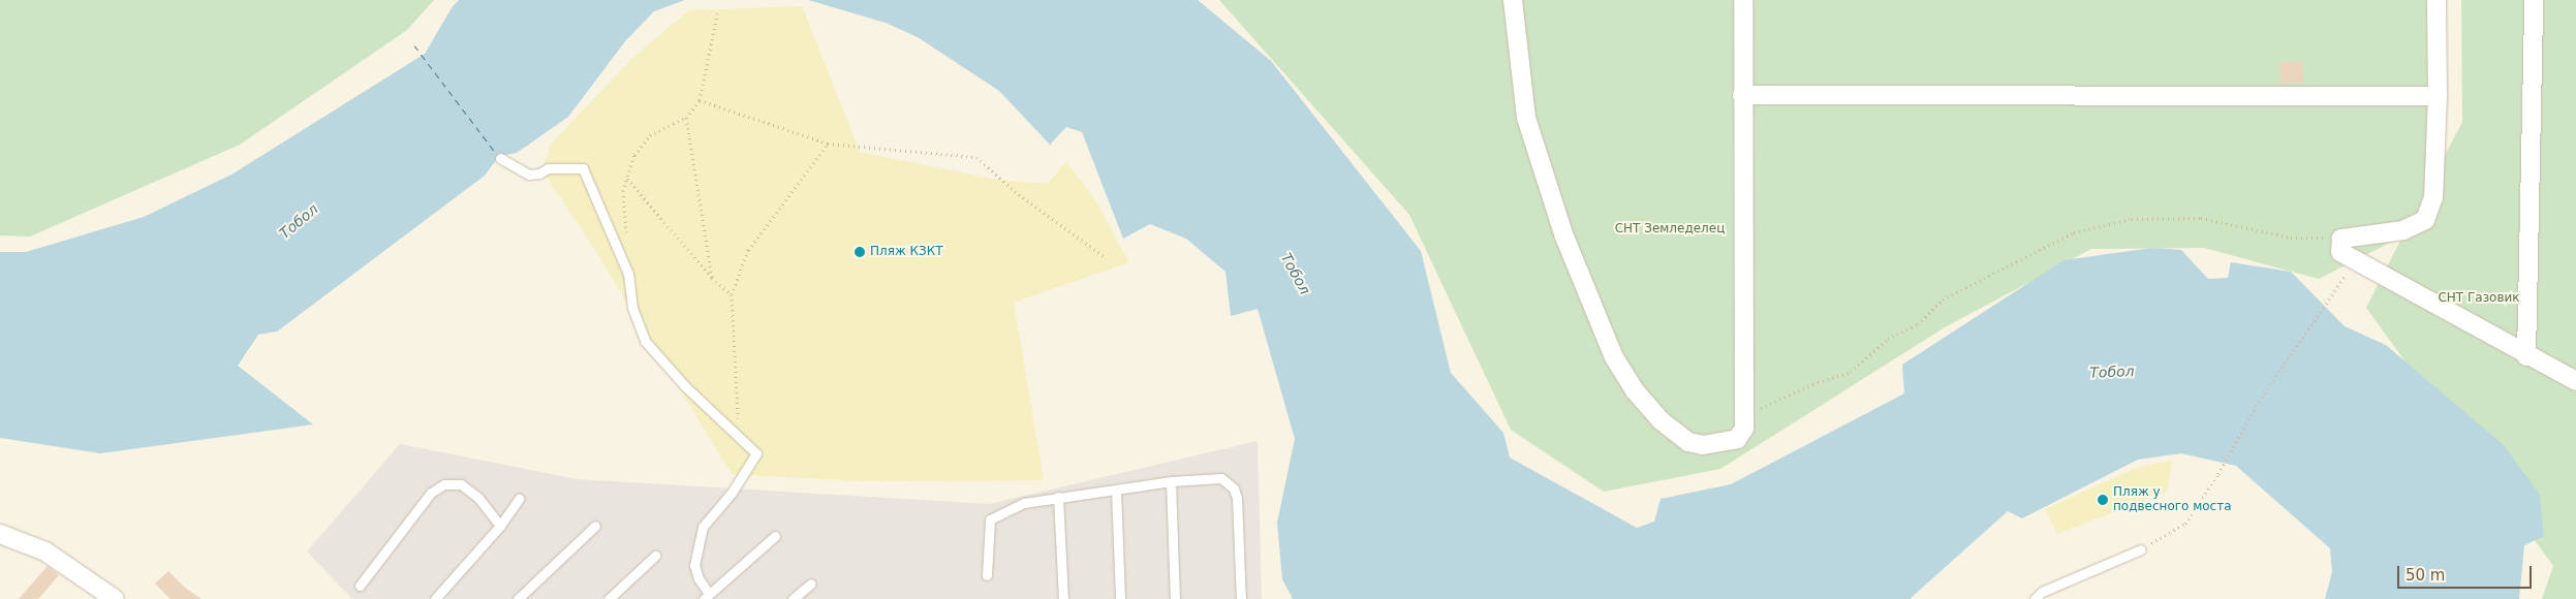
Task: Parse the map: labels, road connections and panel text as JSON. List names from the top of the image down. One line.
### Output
{"water":["Тобол"],"parks":["СНТ Земледелец","СНТ Газовик"],"places":["Пляж КЗКТ","Пляж у подвесного моста"],"scale_bar":"50 m"}
